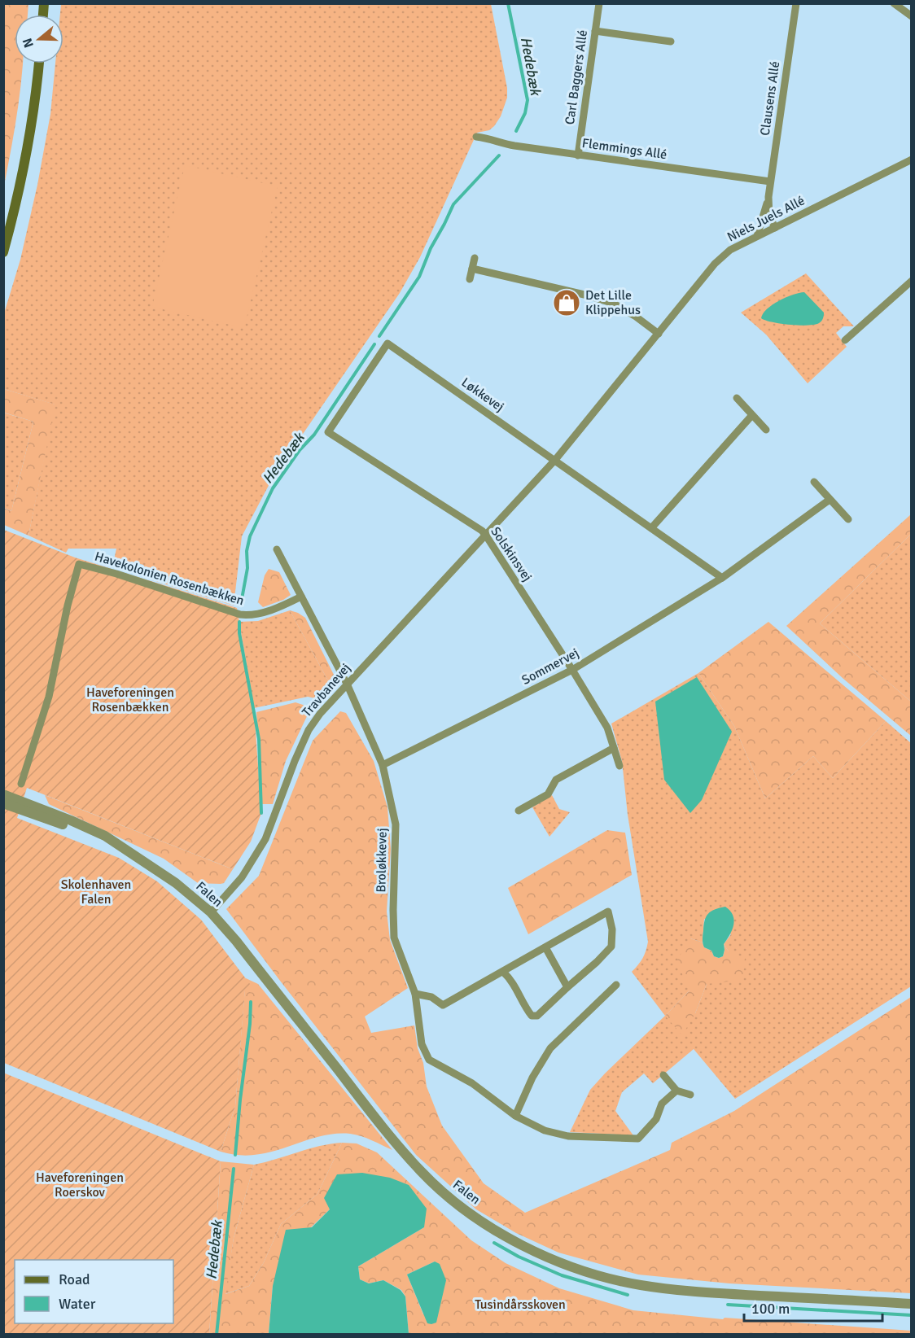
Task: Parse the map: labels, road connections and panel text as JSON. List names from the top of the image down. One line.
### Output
{"streets":{"street":["Carl Baggers Allé","Clausens Allé","Flemmings Allé","Niels Juels Allé","Løkkevej","Solskinsvej","Havekolonien Rosenbækken","Sommervej","Travbanevej","Broløkkevej","Falen"]},"crossings":[["Carl Baggers Allé","Flemmings Allé"],["Clausens Allé","Flemmings Allé"],["Clausens Allé","Niels Juels Allé"],["Niels Juels Allé","Løkkevej"],["Niels Juels Allé","Solskinsvej"],["Niels Juels Allé","Travbanevej"],["Løkkevej","Solskinsvej"],["Løkkevej","Sommervej"],["Solskinsvej","Sommervej"],["Solskinsvej","Travbanevej"],["Havekolonien Rosenbækken","Broløkkevej"],["Sommervej","Broløkkevej"],["Travbanevej","Broløkkevej"],["Travbanevej","Falen"]],"water":["Hedebæk"],"parks":["Haveforeningen Rosenbækken","Skolenhaven Falen","Haveforeningen Roerskov","Tusindårsskoven"],"places":{"shop":["Det Lille Klippehus"]},"legend":["Road","Water"],"scale_bar":"100 m","north":"left"}
